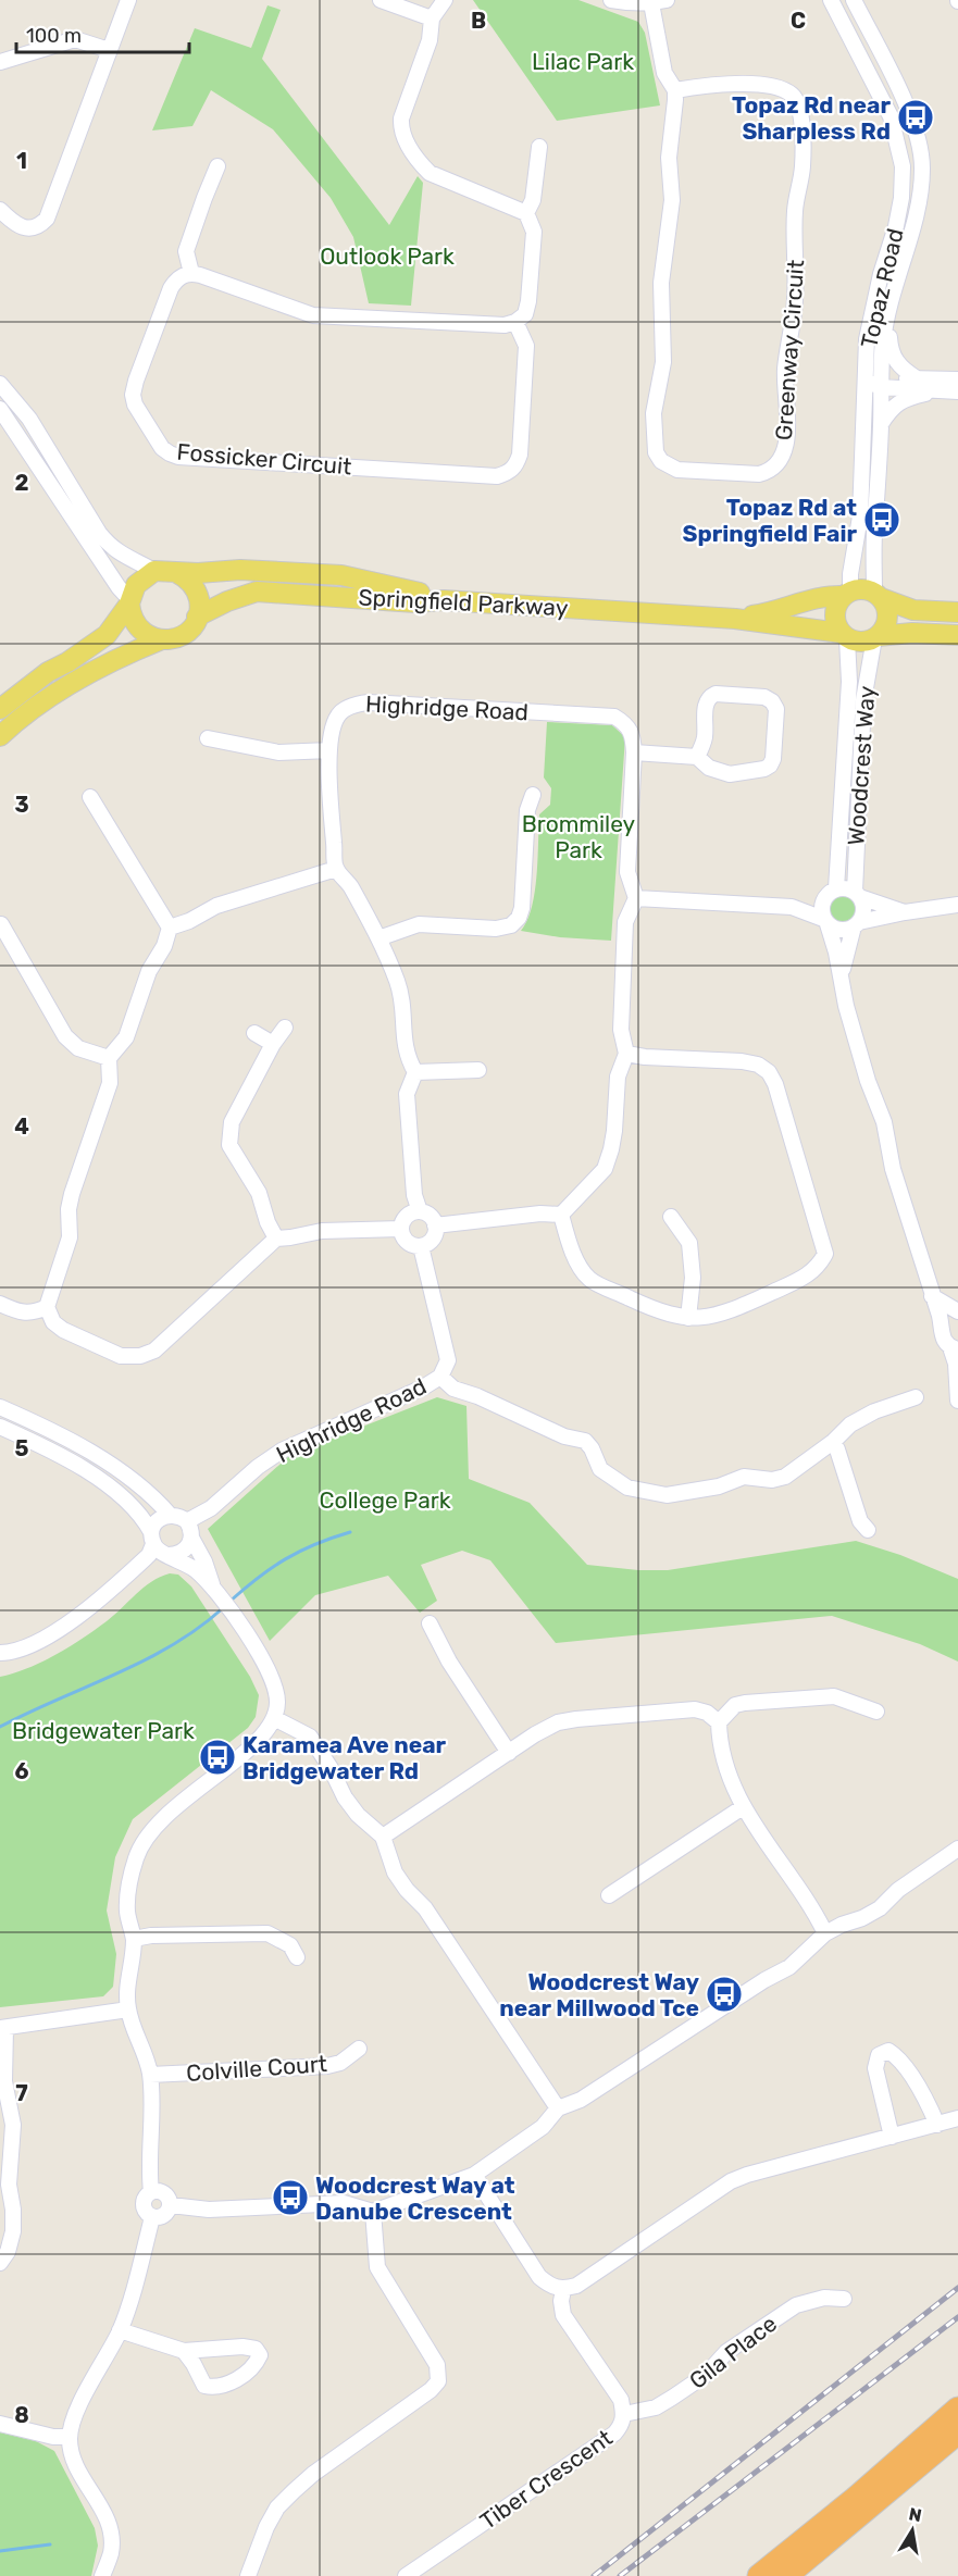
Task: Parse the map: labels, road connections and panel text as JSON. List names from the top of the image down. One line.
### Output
{"streets":{"main road":["Springfield Parkway"],"street":["Topaz Road","Greenway Circuit","Fossicker Circuit","Highridge Road","Woodcrest Way","Colville Court","Gila Place","Tiber Crescent"]},"crossings":[["Topaz Road","Springfield Parkway"],["Topaz Road","Woodcrest Way"],["Springfield Parkway","Woodcrest Way"],["Gila Place","Tiber Crescent"]],"parks":["Lilac Park","Outlook Park","Brommiley Park","College Park","Bridgewater Park"],"places":{"bus stop":["Topaz Rd near Sharpless Rd","Topaz Rd at Springfield Fair","Karamea Ave near Bridgewater Rd","Woodcrest Way near Millwood Tce","Woodcrest Way at Danube Crescent"]},"scale_bar":"100 m","north":"top","grid":{"columns":["B","C"],"rows":["1","2","3","4","5","6","7","8"]}}
